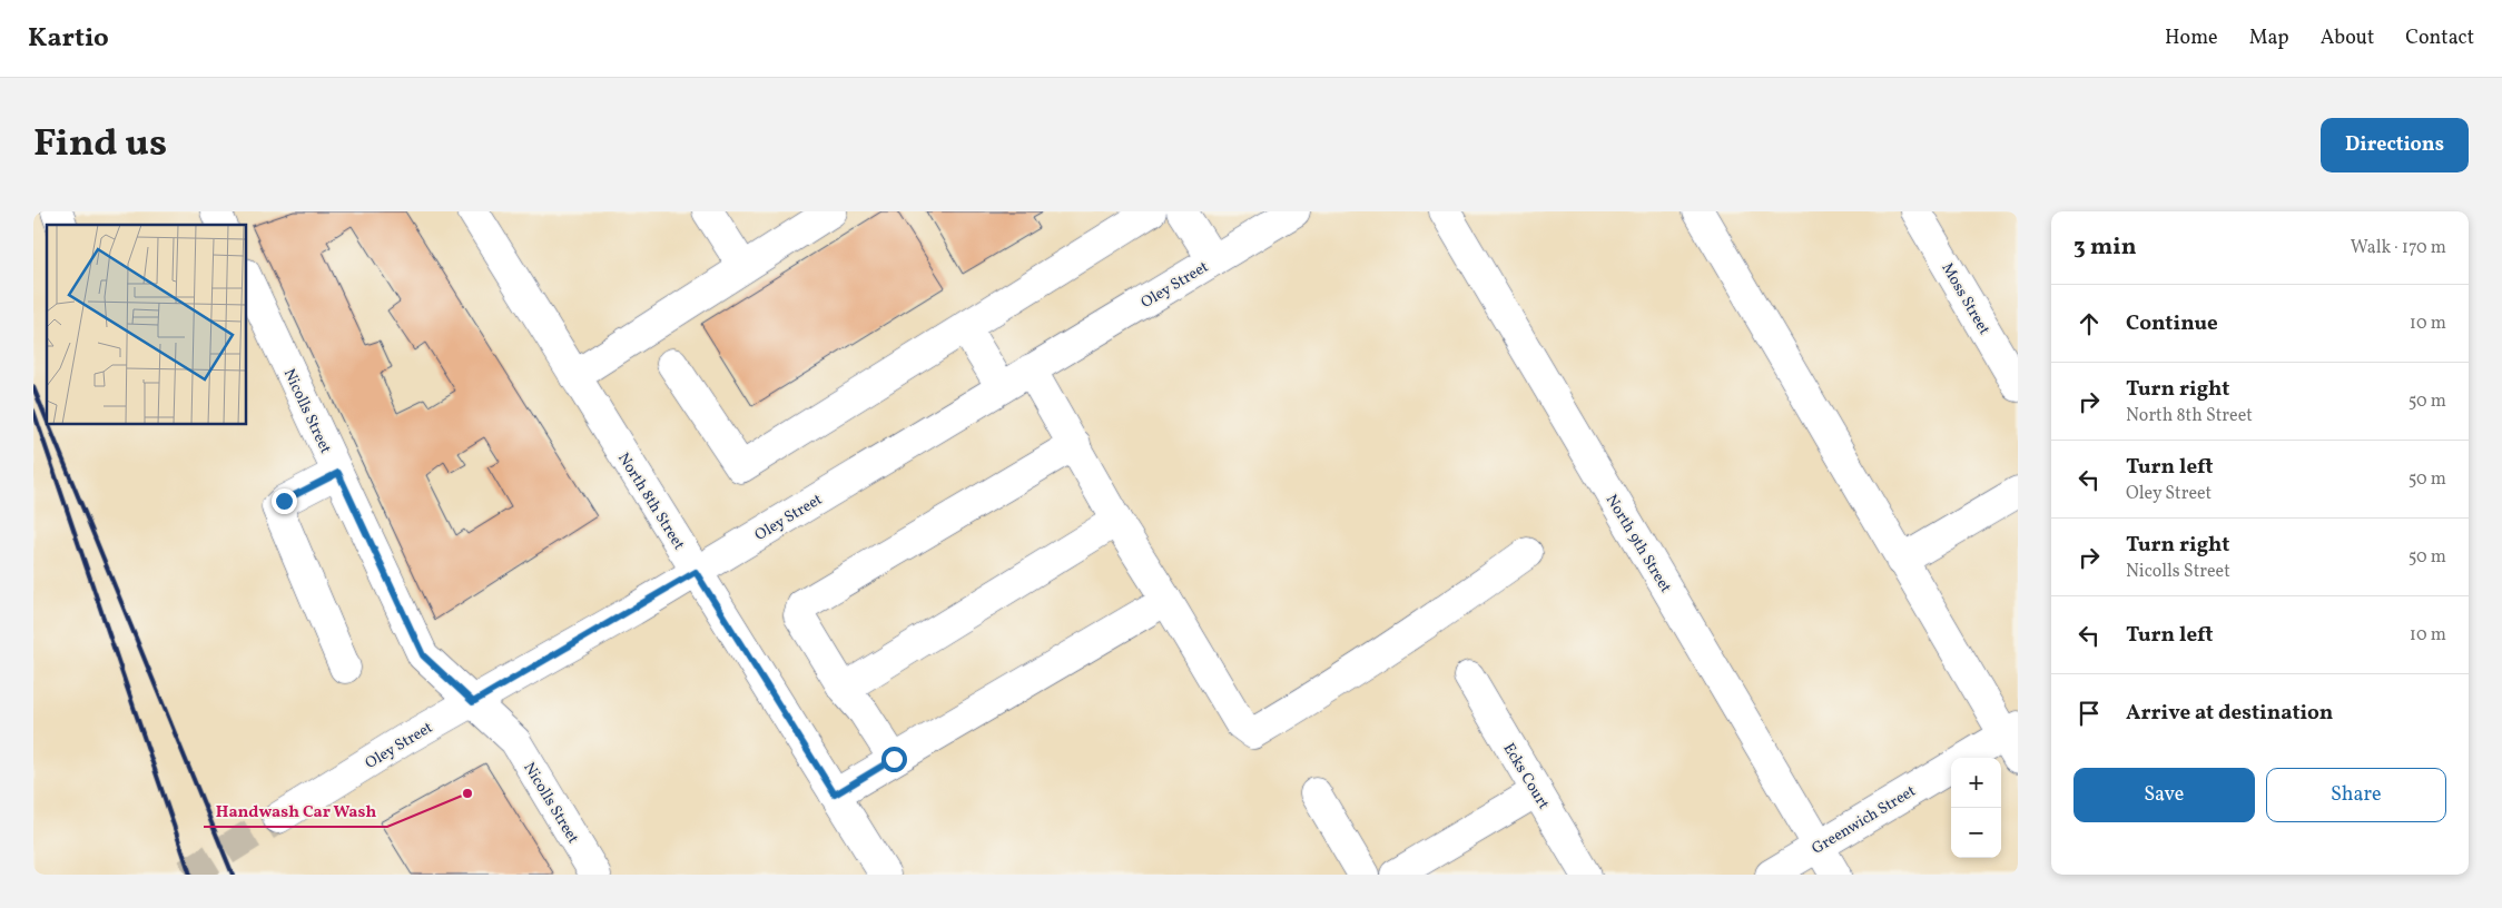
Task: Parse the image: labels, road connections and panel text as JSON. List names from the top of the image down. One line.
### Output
{"streets":{"street":["Oley Street","Moss Street","Nicolls Street","North 8th Street","North 9th Street","Ecks Court","Greenwich Street"]},"crossings":[["Oley Street","Nicolls Street"],["Oley Street","North 8th Street"],["North 9th Street","Greenwich Street"]],"places":["Handwash Car Wash"],"page":{"header":"Kartio","nav":["Home","Map","About","Contact"],"title":"Find us","buttons":["Directions",["Save","Share"]],"heading":["3 min","Walk · 170 m"],"list":[["Continue","10 m"],["Turn right","North 8th Street","50 m"],["Turn left","Oley Street","50 m"],["Turn right","Nicolls Street","50 m"],["Turn left","10 m"],"Arrive at destination"],"map_buttons":["+","−"]}}
